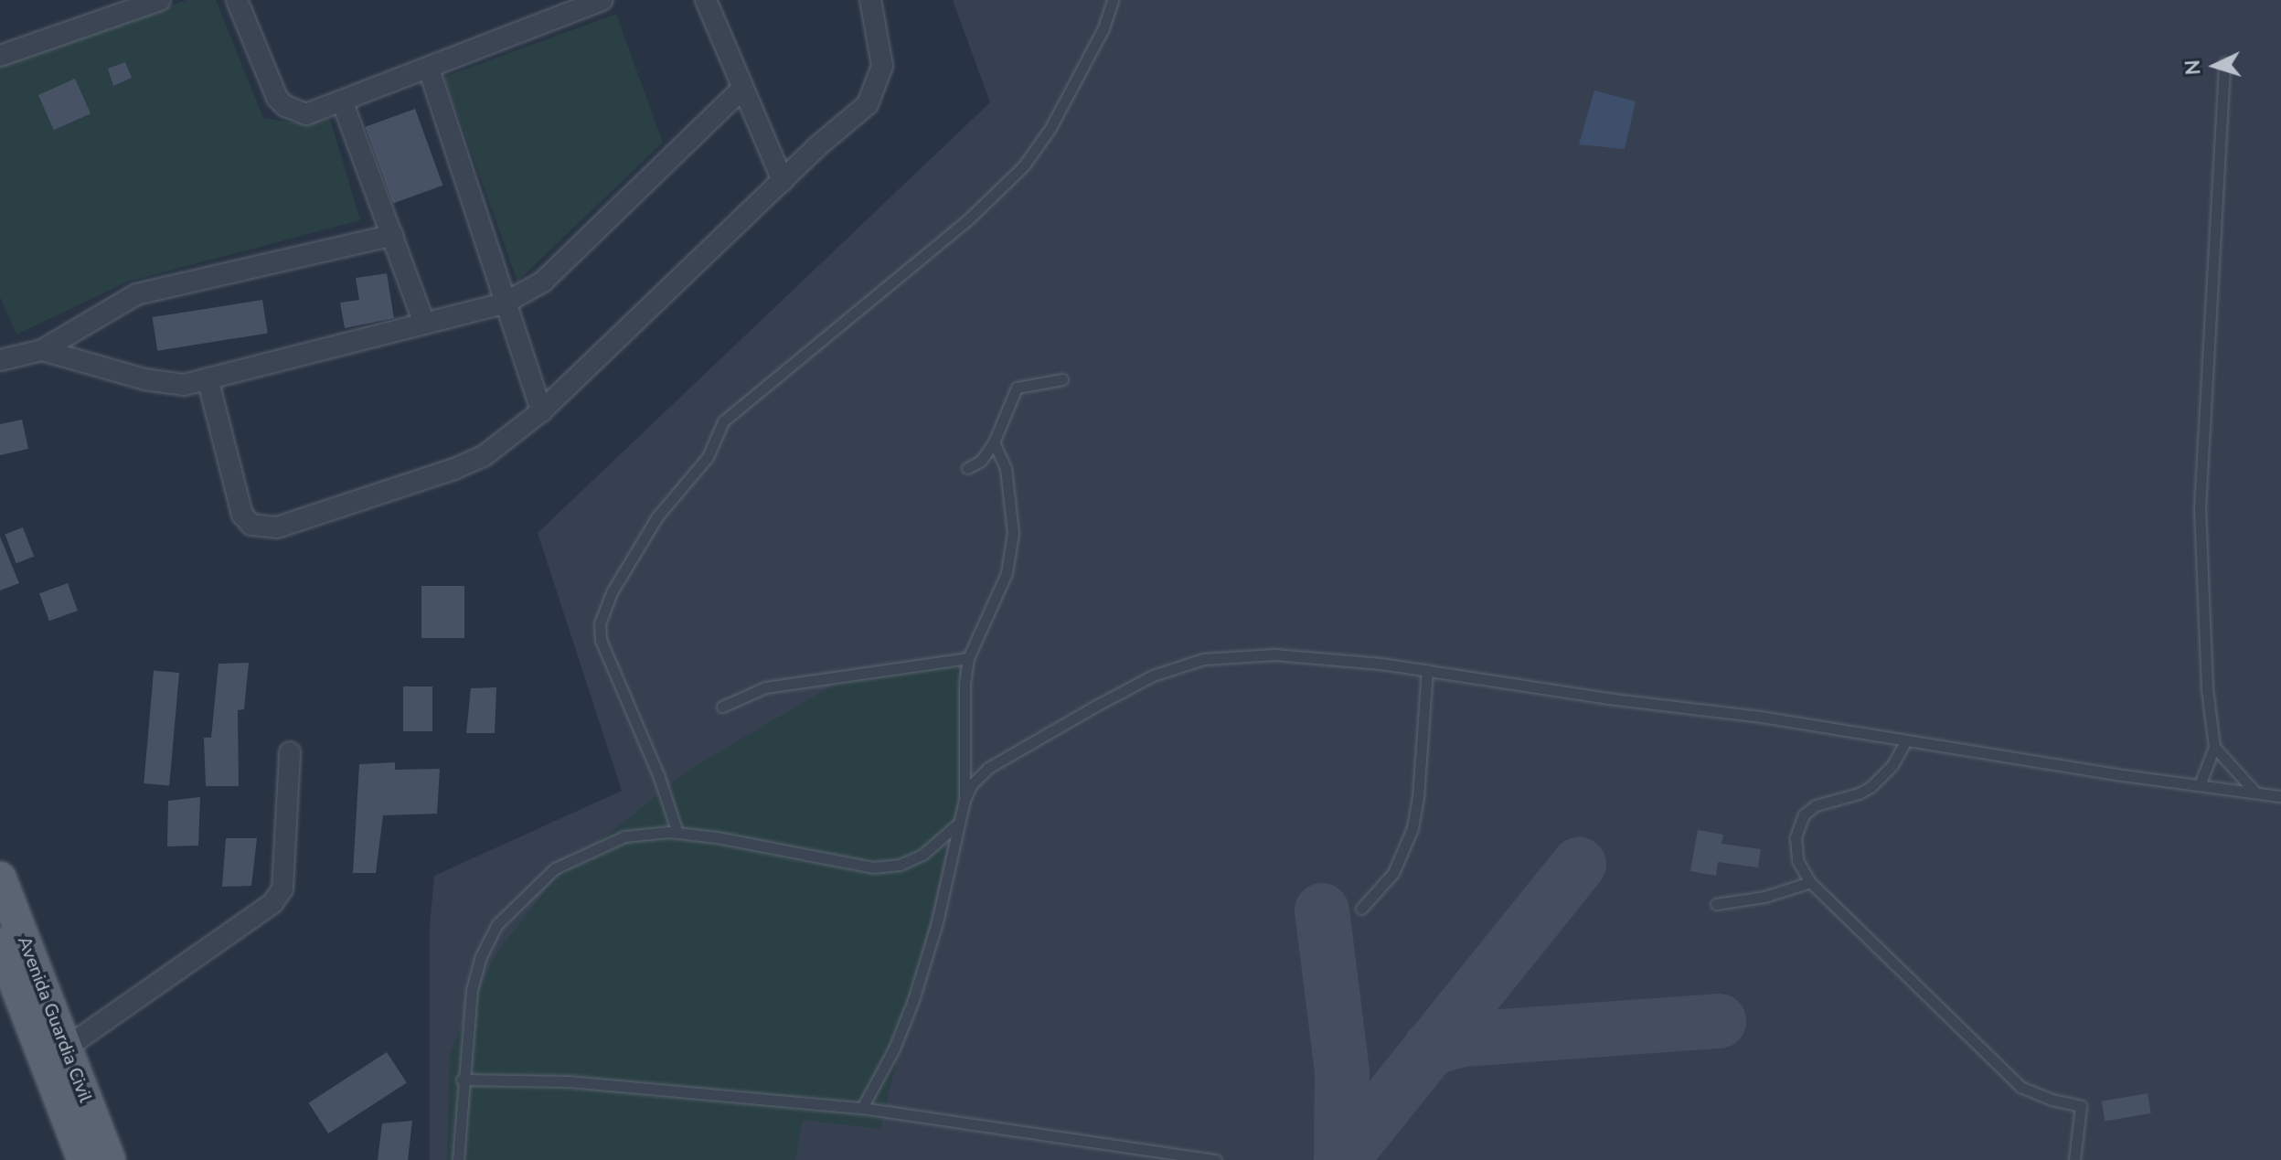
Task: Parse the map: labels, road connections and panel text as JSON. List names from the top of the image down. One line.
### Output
{"streets":{"main road":["Avenida Guardia Civil"]},"north":"left"}
